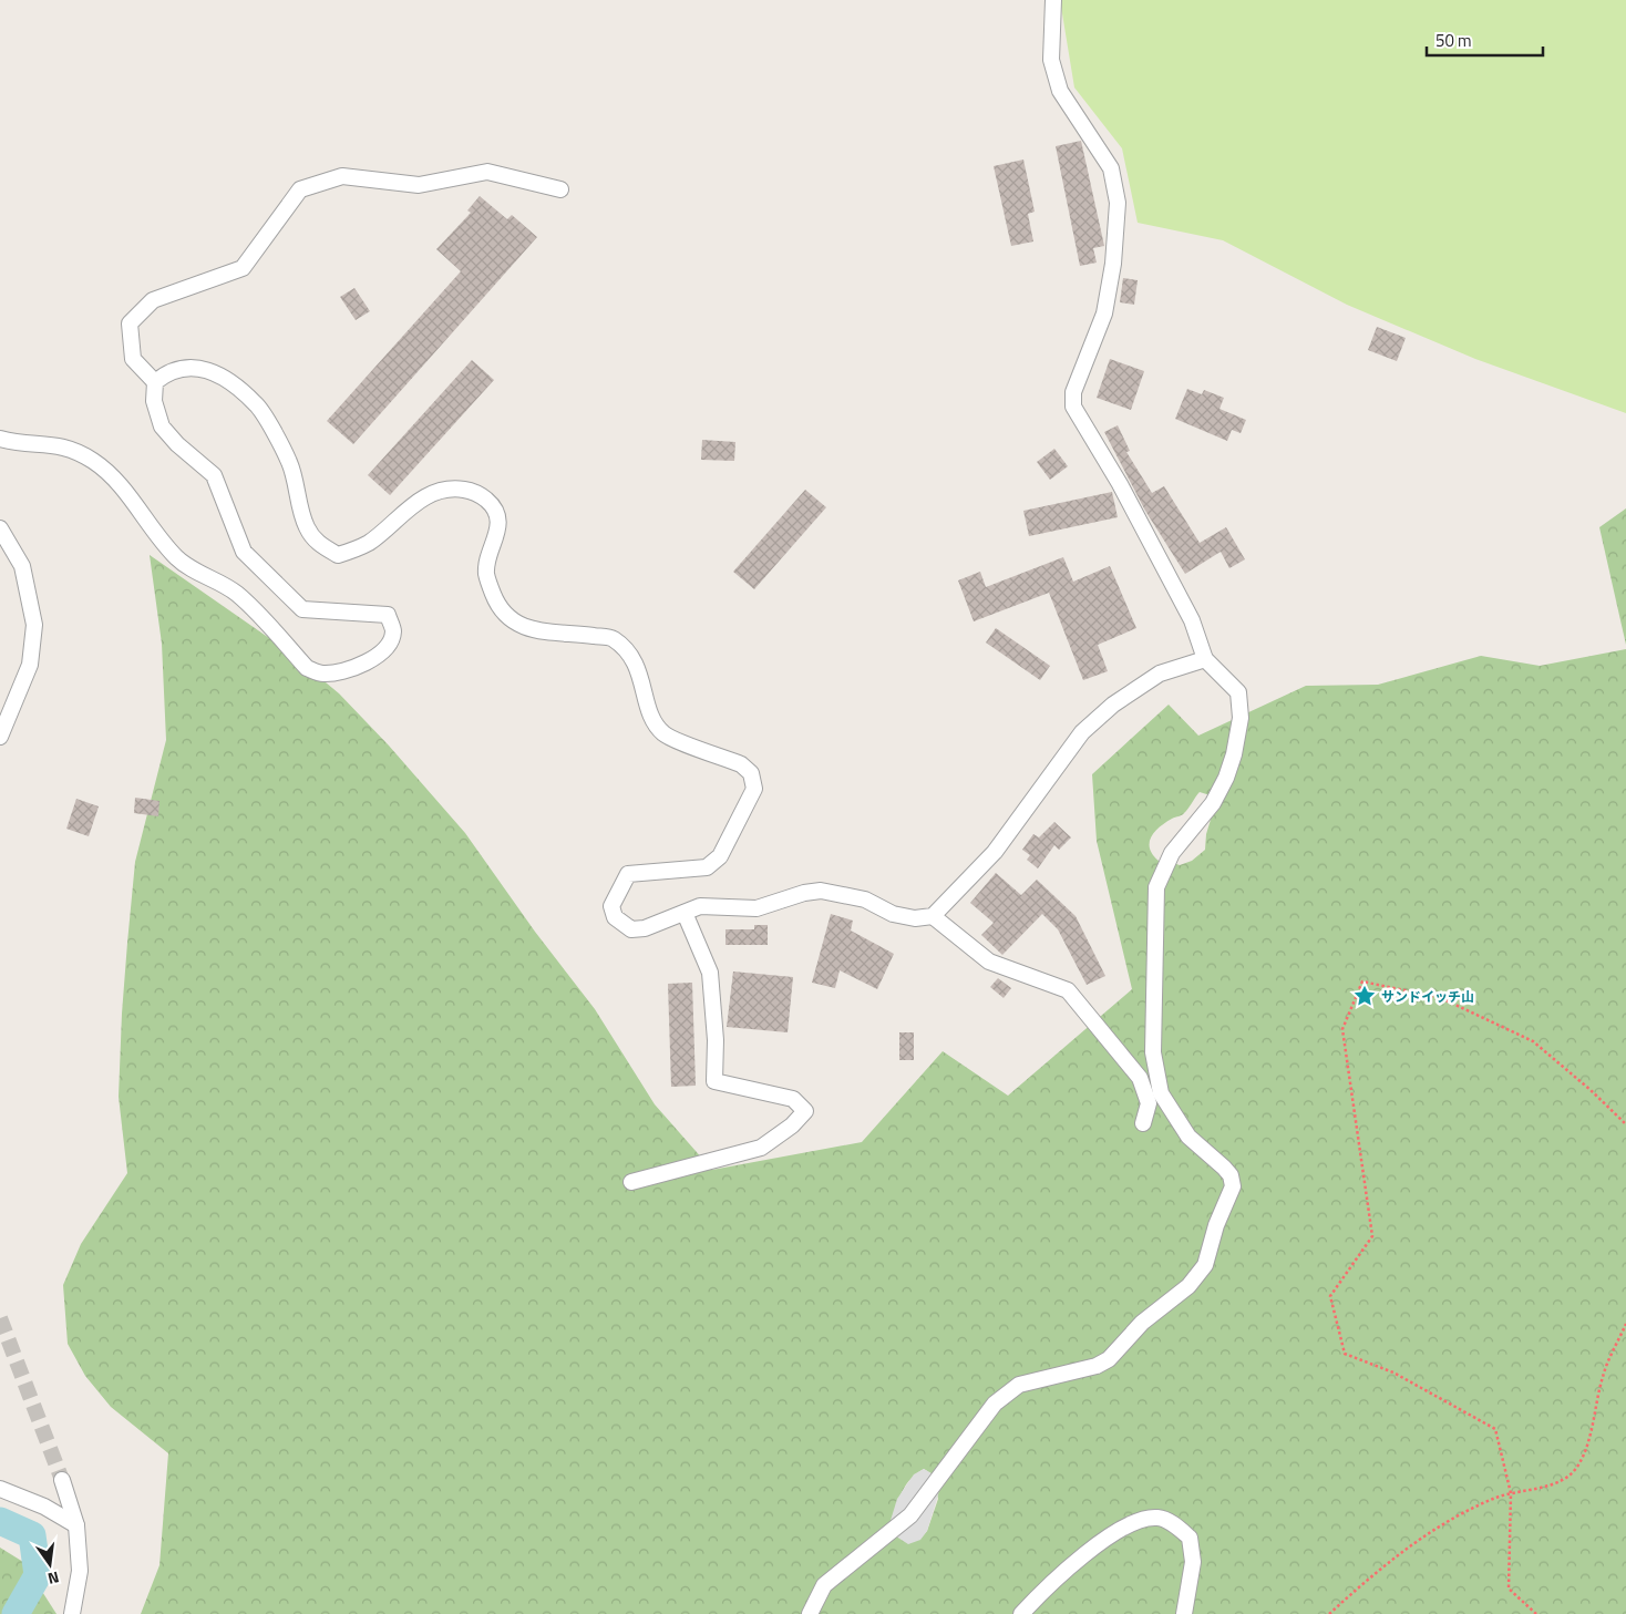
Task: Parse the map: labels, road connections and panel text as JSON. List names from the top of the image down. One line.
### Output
{"places":{"place":["サンドイッチ山"]},"scale_bar":"50 m","north":"bottom"}
